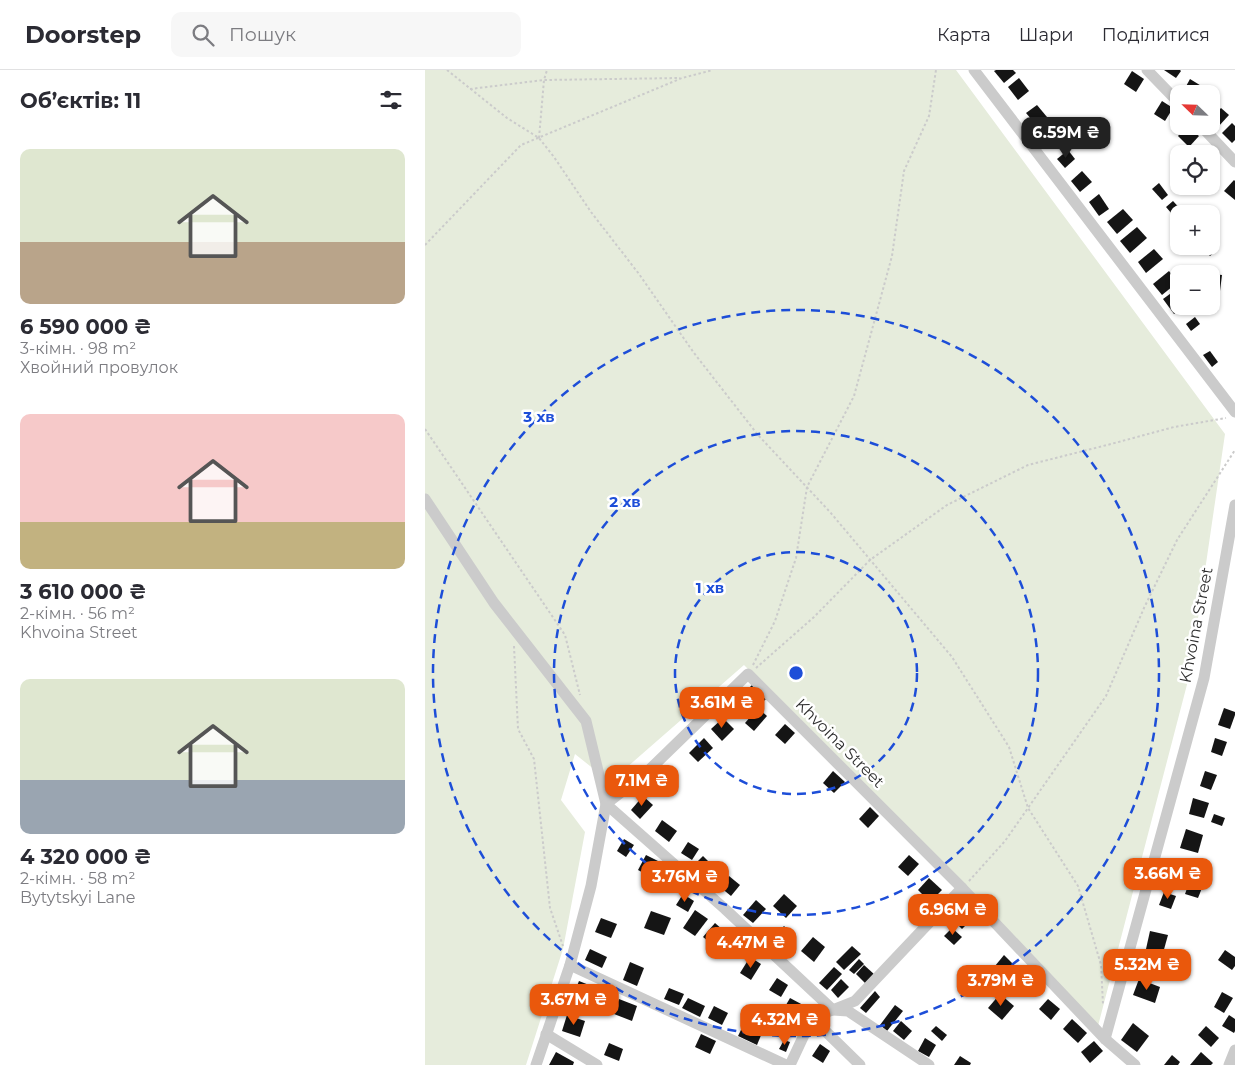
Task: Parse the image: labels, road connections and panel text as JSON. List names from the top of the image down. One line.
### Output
{"streets":{"street":["Khvoina Street"]},"north":"top left","page":{"header":"Doorstep","search":"Пошук","nav":["Карта","Шари","Поділитися"],"heading":"Об’єктів: 11","map_buttons":["+","−"],"price":["6.59M ₴","3.61M ₴","7.1M ₴","3.66M ₴","3.76M ₴","6.96M ₴","4.47M ₴","5.32M ₴","3.79M ₴","3.67M ₴","4.32M ₴"],"list":[{"name":"6 590 000 ₴","note":"3-кімн. · 98 m² · Хвойний провулок"},{"name":"3 610 000 ₴","note":"2-кімн. · 56 m² · Khvoina Street"},{"name":"4 320 000 ₴","note":"2-кімн. · 58 m² · Bytytskyi Lane"}]},"rings":["3 хв","2 хв","1 хв"]}
